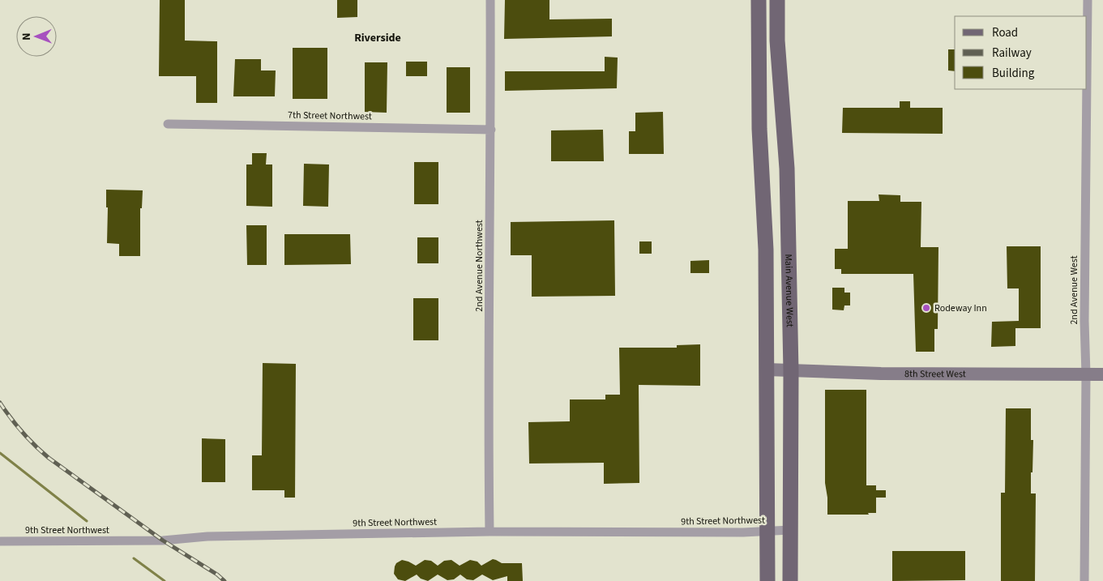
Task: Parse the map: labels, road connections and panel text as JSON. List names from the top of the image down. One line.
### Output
{"streets":{"main road":["Main Avenue West"],"street":["7th Street Northwest","2nd Avenue Northwest","2nd Avenue West","8th Street West","9th Street Northwest"]},"crossings":[["7th Street Northwest","2nd Avenue Northwest"],["2nd Avenue Northwest","9th Street Northwest"],["Main Avenue West","8th Street West"],["Main Avenue West","9th Street Northwest"],["2nd Avenue West","8th Street West"]],"districts":["Riverside"],"places":["Rodeway Inn"],"legend":["Road","Railway","Building"],"north":"left"}
